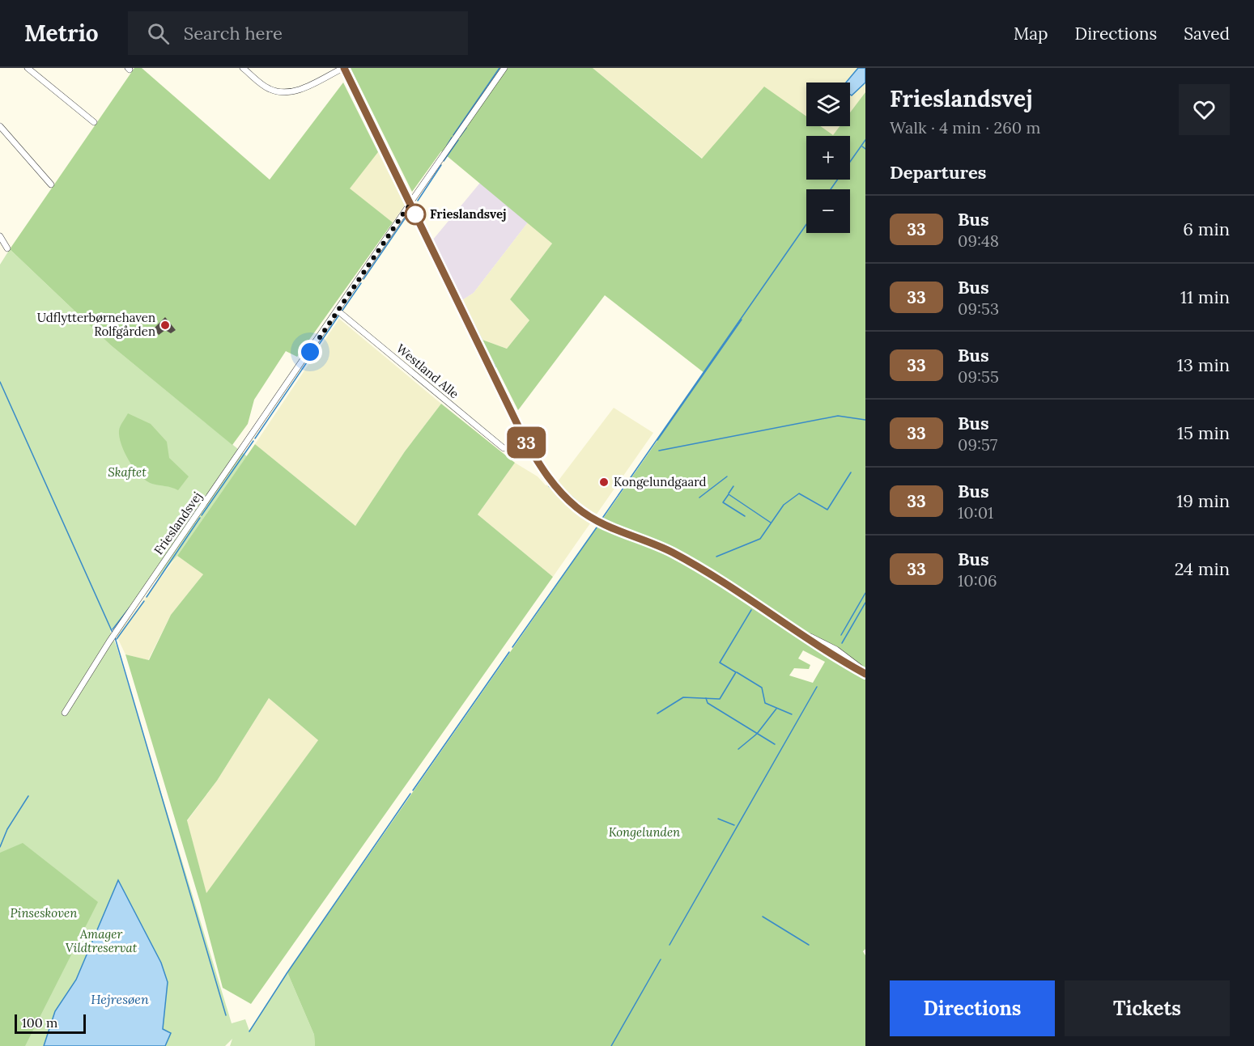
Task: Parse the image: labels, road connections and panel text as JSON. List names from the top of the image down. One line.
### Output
{"streets":{"street":["Westland Alle","Frieslandsvej"]},"crossings":[["Westland Alle","Frieslandsvej"]],"water":["Hejresøen"],"parks":["Skaftet","Kongelunden","Pinseskoven","Amager Vildtreservat"],"places":["Frieslandsvej","Udflytterbørnehaven Rolfgården","Kongelundgaard"],"lines":["bus line 33"],"scale_bar":"100 m","page":{"header":"Metrio","search":"Search here","nav":["Map","Directions","Saved"],"on_map":"33","heading":[["Frieslandsvej","Walk · 4 min · 260 m"],"Departures"],"map_buttons":["+","−"],"list":[{"mark":"33","name":"Bus","note":"09:48","value":"6 min"},{"mark":"33","name":"Bus","note":"09:53","value":"11 min"},{"mark":"33","name":"Bus","note":"09:55","value":"13 min"},{"mark":"33","name":"Bus","note":"09:57","value":"15 min"},{"mark":"33","name":"Bus","note":"10:01","value":"19 min"},{"mark":"33","name":"Bus","note":"10:06","value":"24 min"}],"buttons":["Directions","Tickets"],"scale":"100 m"}}
